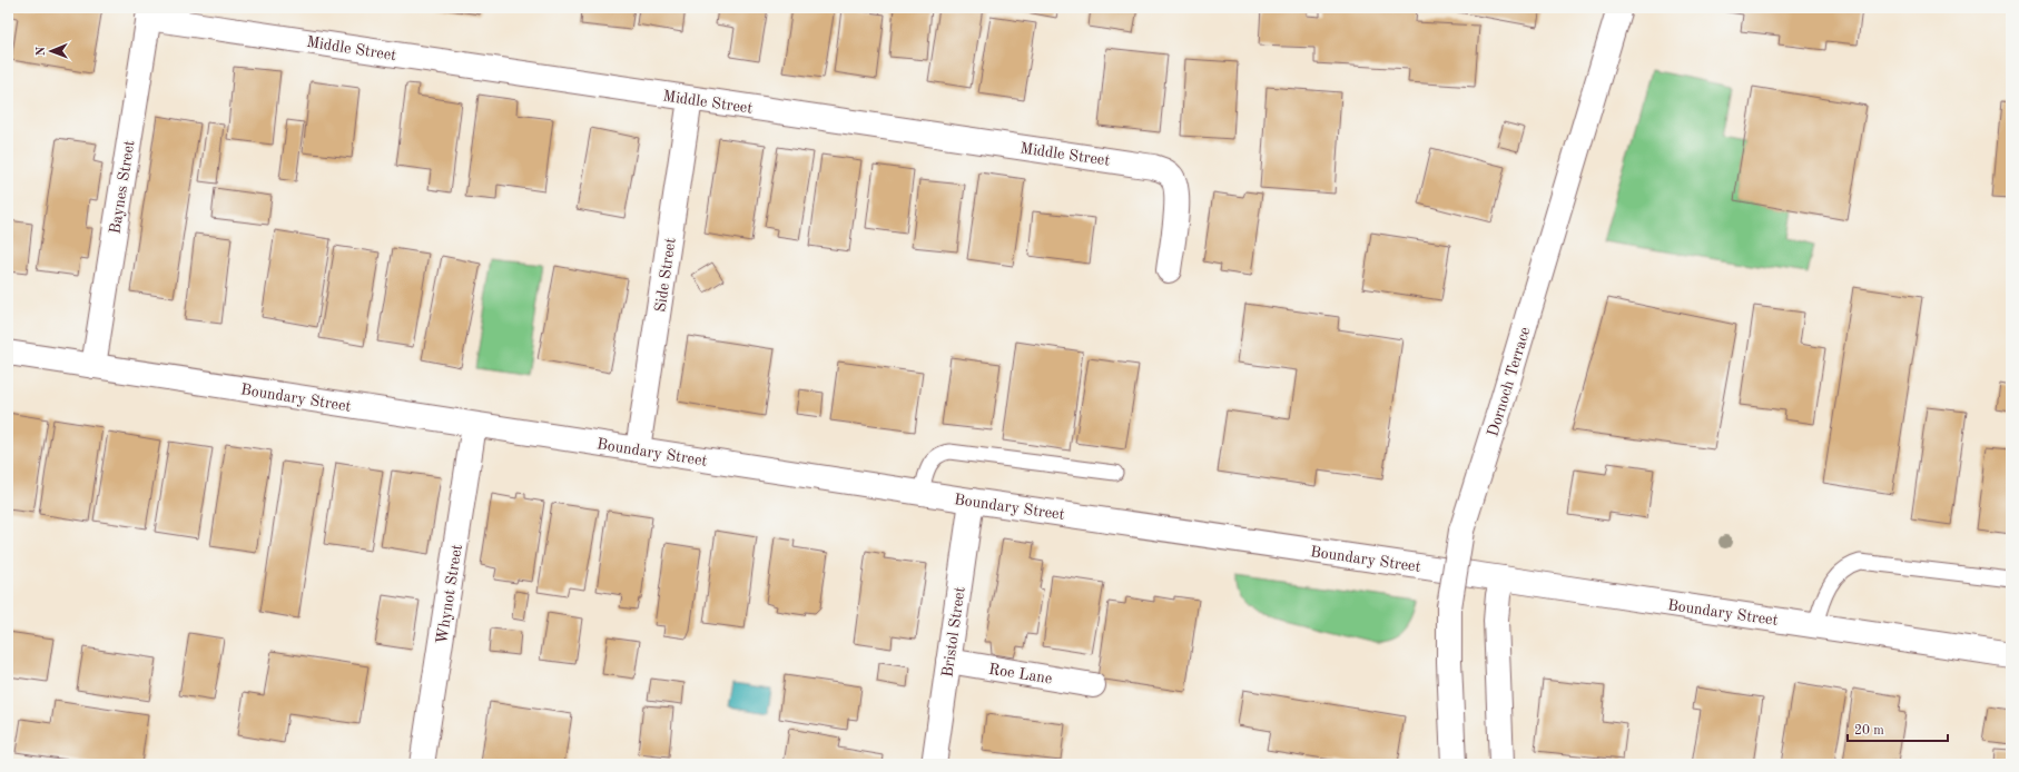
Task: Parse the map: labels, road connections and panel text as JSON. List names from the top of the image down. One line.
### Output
{"streets":{"street":["Middle Street","Baynes Street","Side Street","Dornoch Terrace","Boundary Street","Whynot Street","Bristol Street","Roe Lane"]},"crossings":[["Middle Street","Baynes Street"],["Middle Street","Side Street"],["Baynes Street","Boundary Street"],["Side Street","Boundary Street"],["Boundary Street","Whynot Street"],["Boundary Street","Bristol Street"],["Bristol Street","Roe Lane"]],"scale_bar":"20 m","north":"left"}
